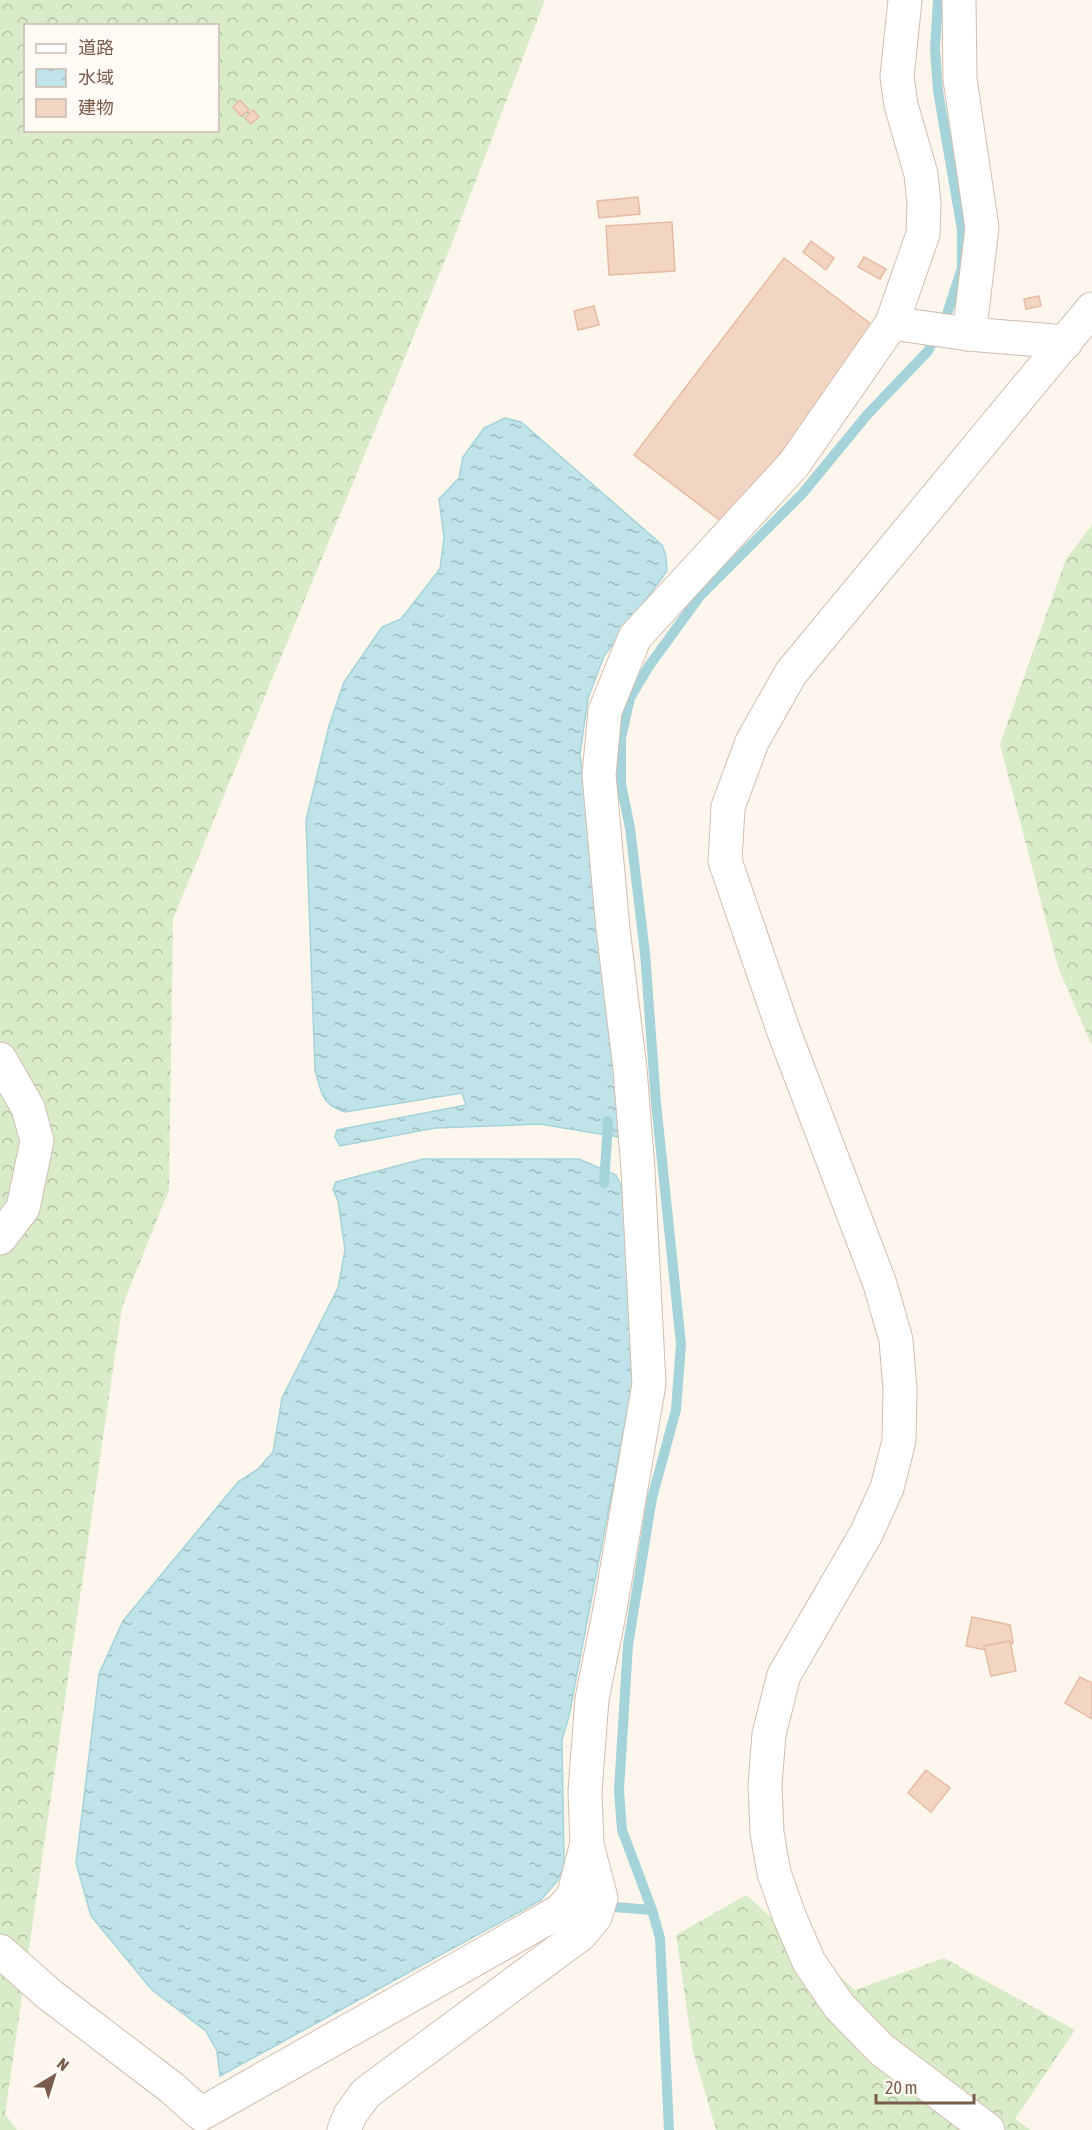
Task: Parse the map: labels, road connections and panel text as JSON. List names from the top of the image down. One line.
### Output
{"legend":["道路","水域","建物"],"scale_bar":"20 m","north":"top right"}
